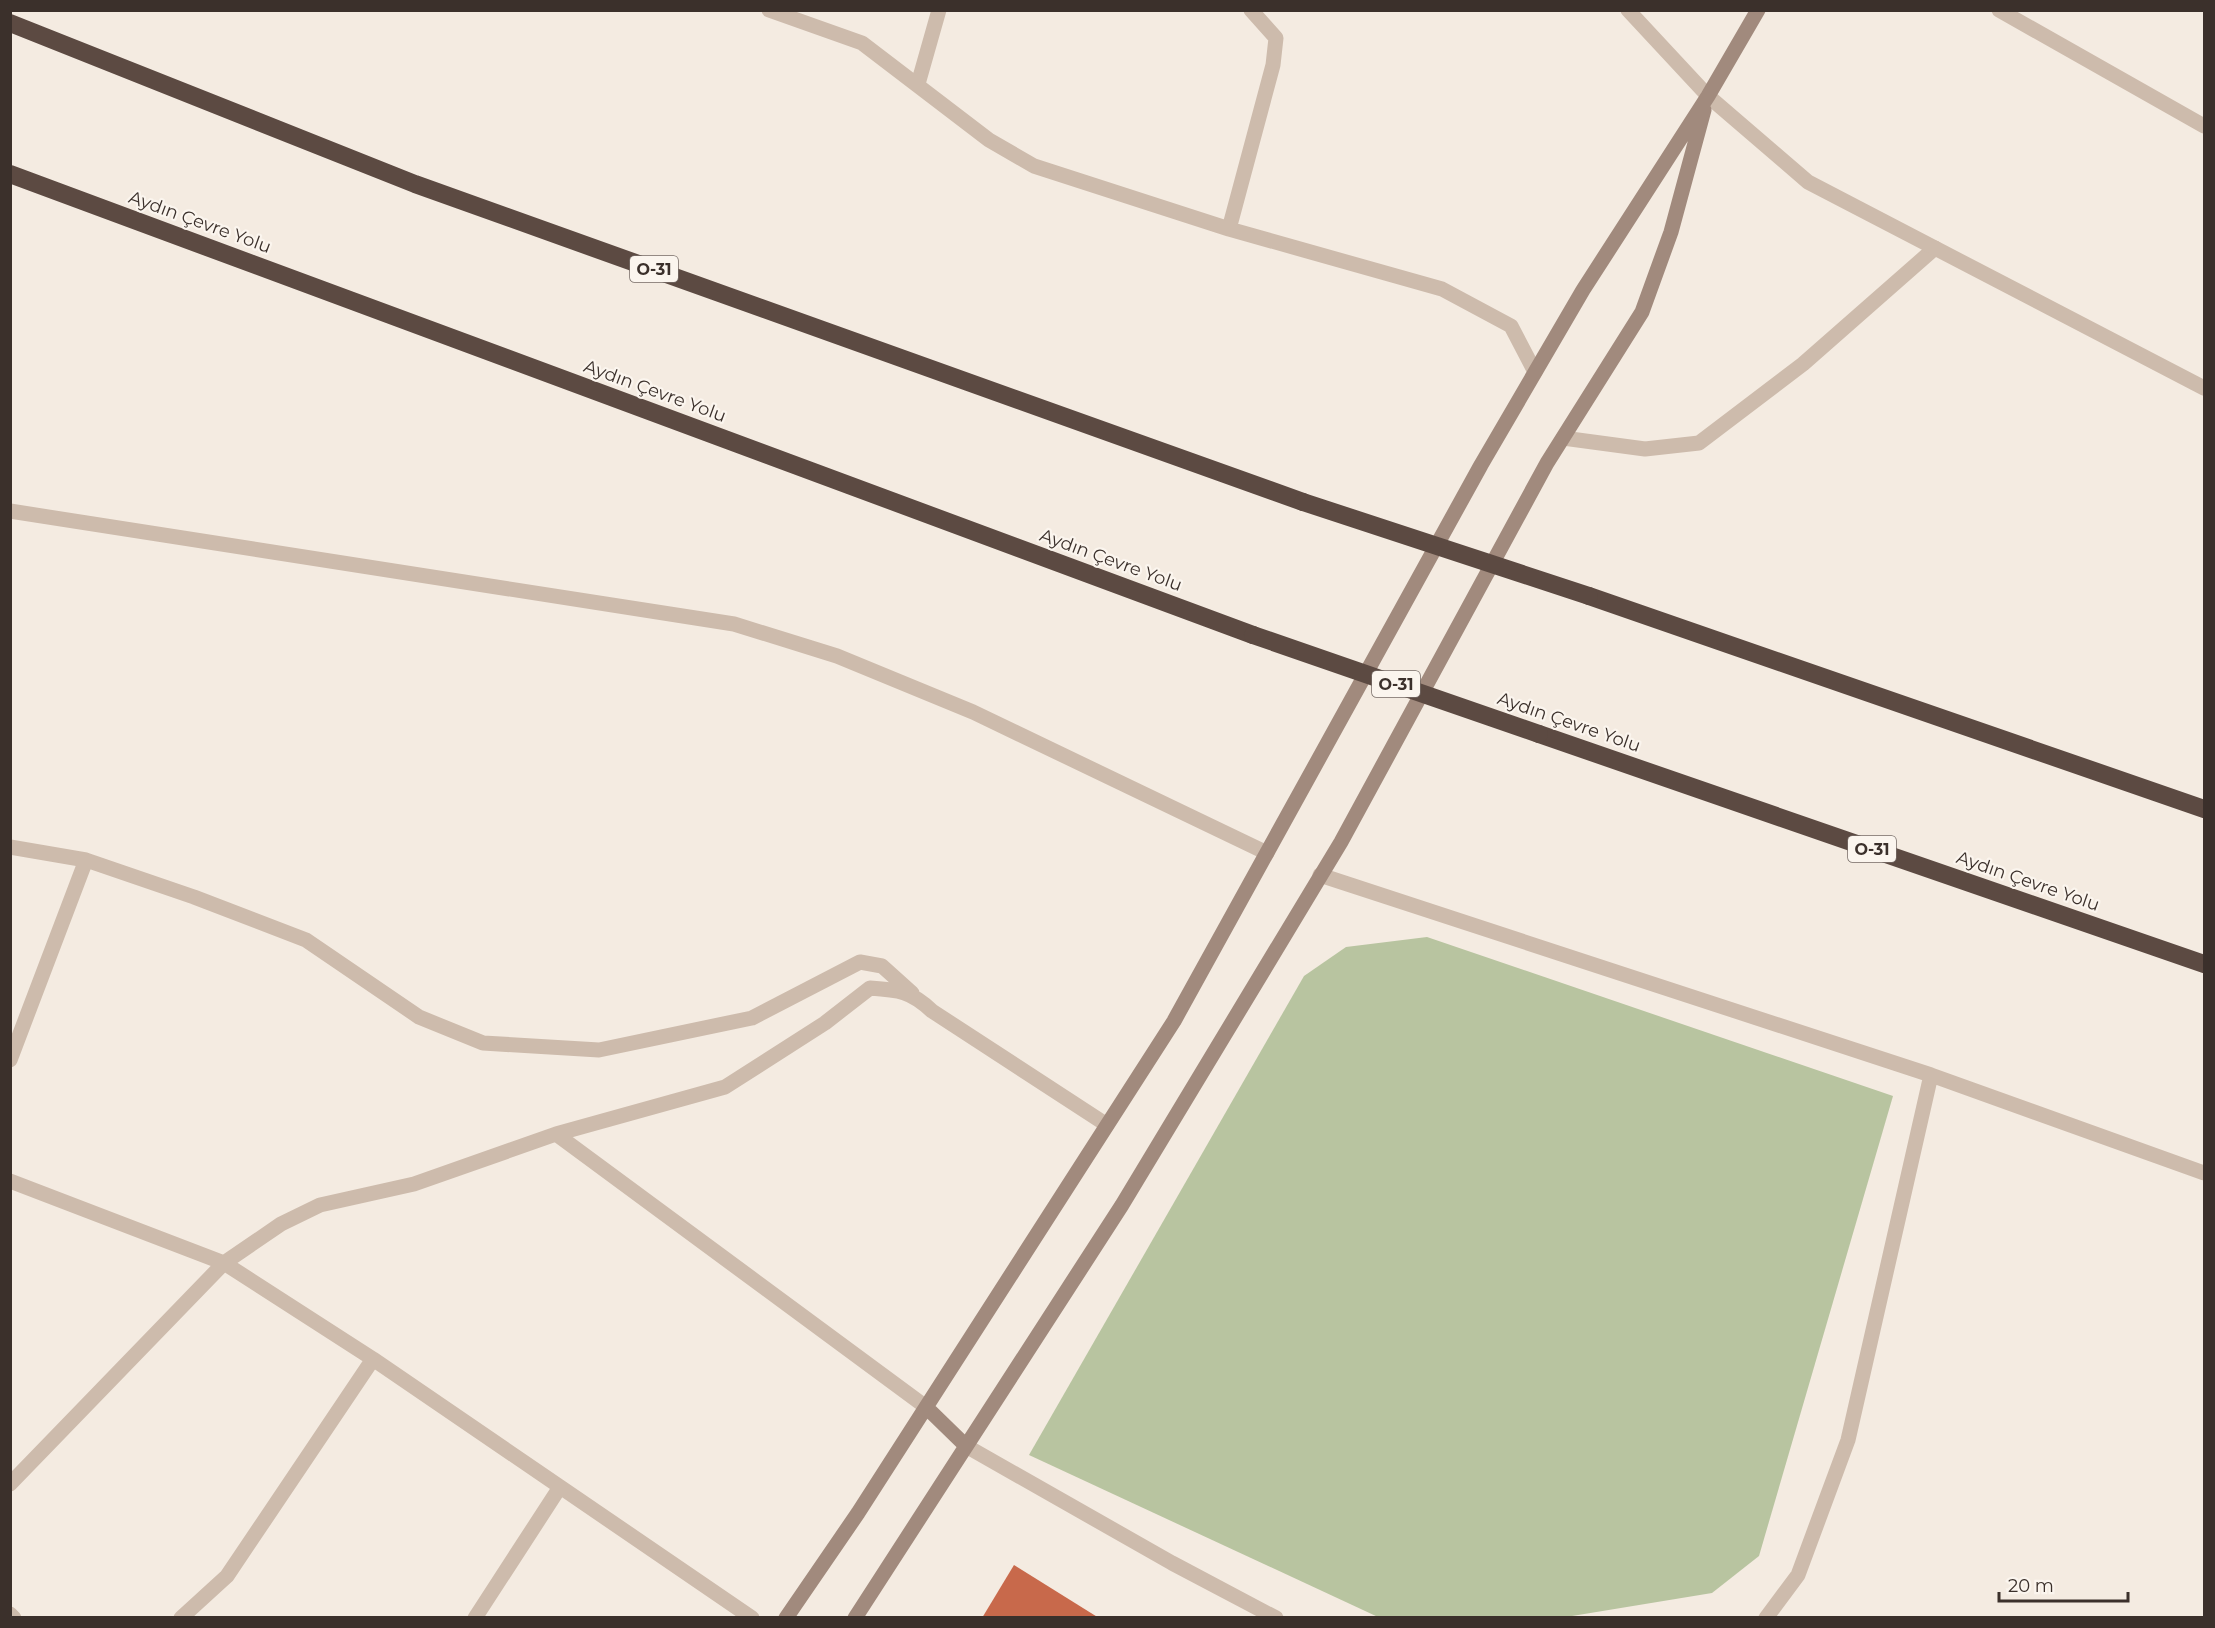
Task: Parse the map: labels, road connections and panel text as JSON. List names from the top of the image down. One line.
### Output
{"streets":{"highway":["Aydın Çevre Yolu","O-31"]},"scale_bar":"20 m"}
